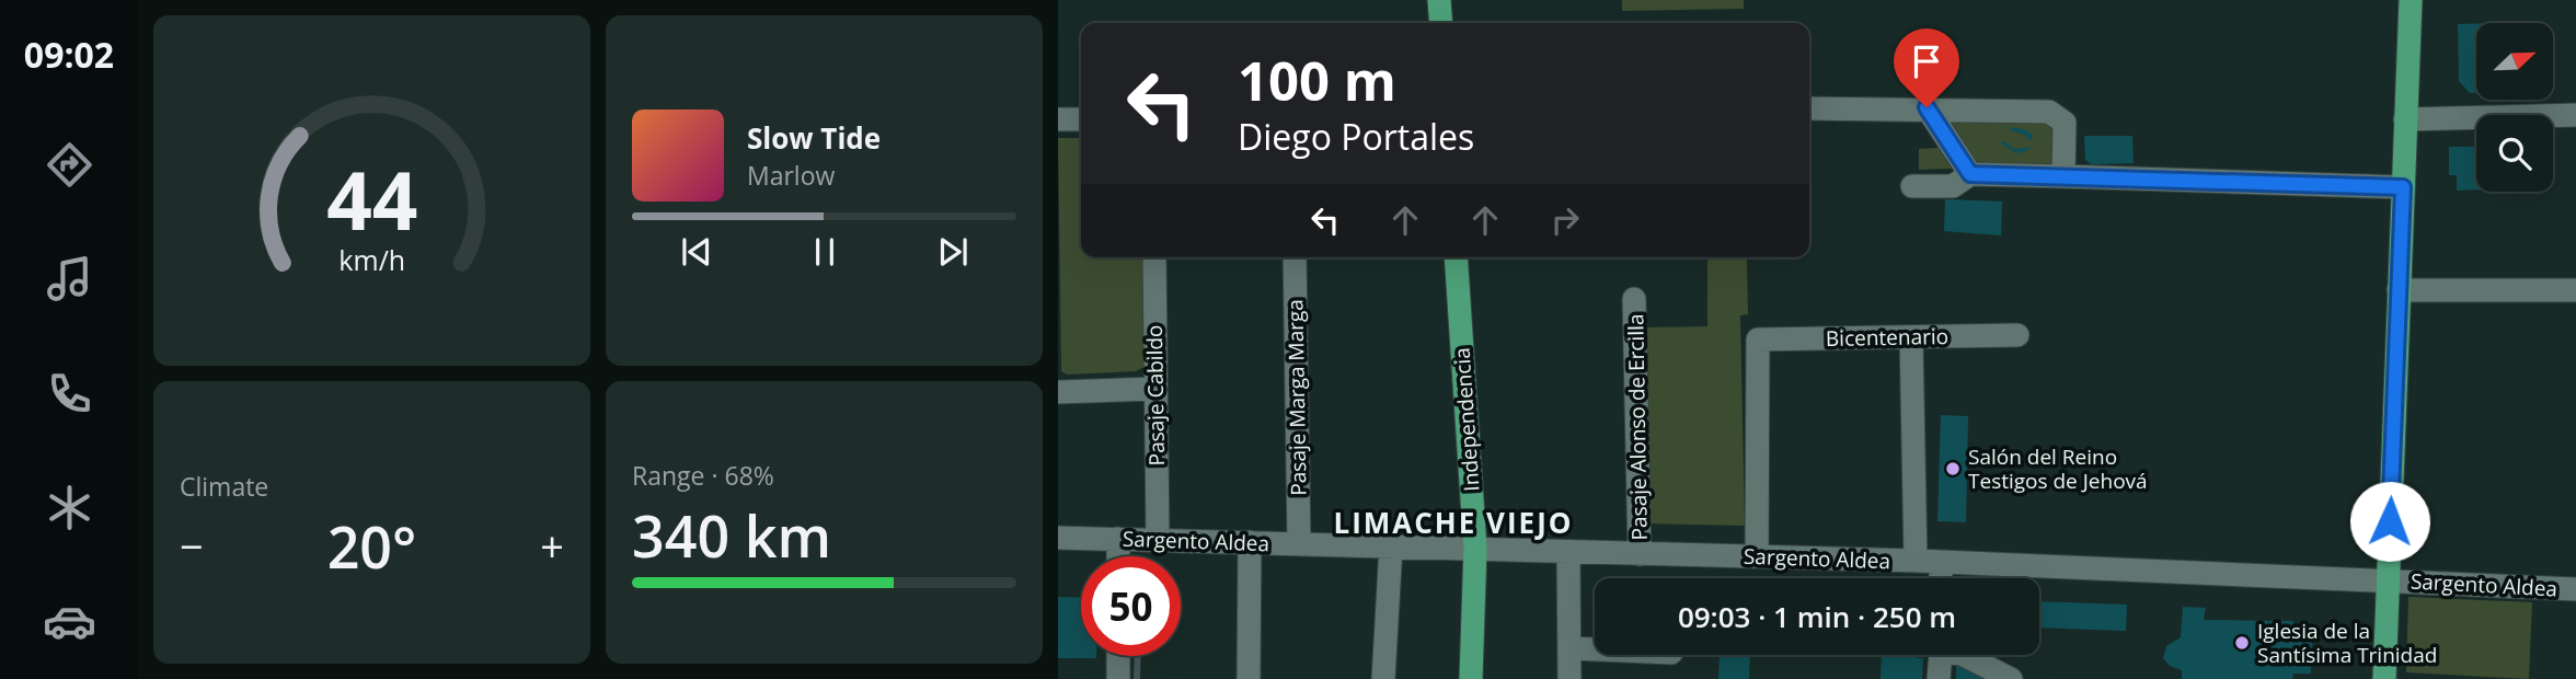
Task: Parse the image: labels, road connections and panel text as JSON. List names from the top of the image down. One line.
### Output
{"streets":{"main road":["Independencia"],"street":["Bicentenario","Pasaje Cabildo","Pasaje Marga Marga","Pasaje Alonso de Ercilla","Sargento Aldea"]},"crossings":[["Bicentenario","Sargento Aldea"],["Pasaje Cabildo","Sargento Aldea"],["Pasaje Marga Marga","Sargento Aldea"],["Independencia","Sargento Aldea"],["Pasaje Alonso de Ercilla","Sargento Aldea"]],"districts":["LIMACHE VIEJO"],"places":["Salón del Reino Testigos de Jehová","Iglesia de la Santísima Trinidad"],"north":"top right","page":{"tabs":"09:02","turn":["100 m","Diego Portales"],"song":["Slow Tide","Marlow"],"tile":["Climate",["Range · 68%","340 km"]],"heat":["−","20°","+"],"limit":"50","trip":"09:03 · 1 min · 250 m","gauge":["44","km/h"]}}
